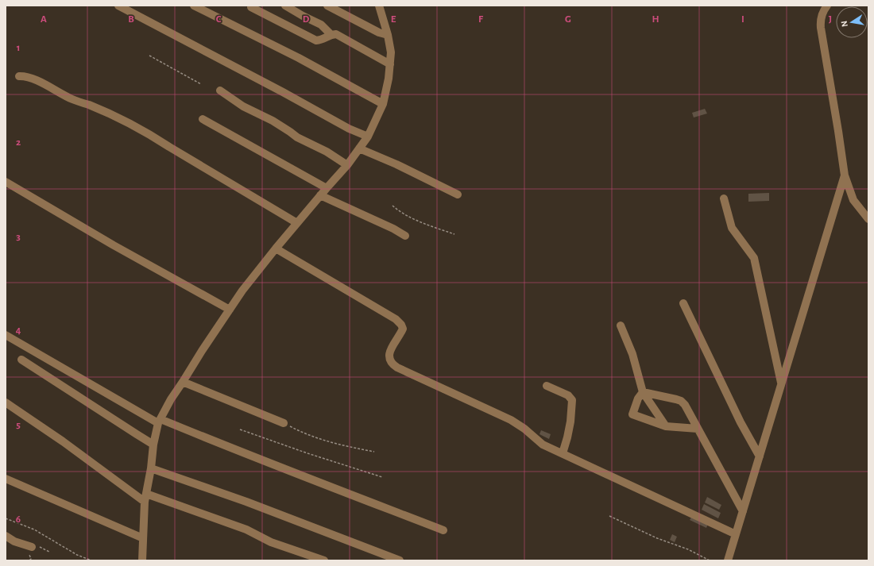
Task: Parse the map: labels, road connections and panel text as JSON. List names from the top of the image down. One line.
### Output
{"north":"left","grid":{"columns":["A","B","C","D","E","F","G","H","I","J"],"rows":["1","2","3","4","5","6"]}}
